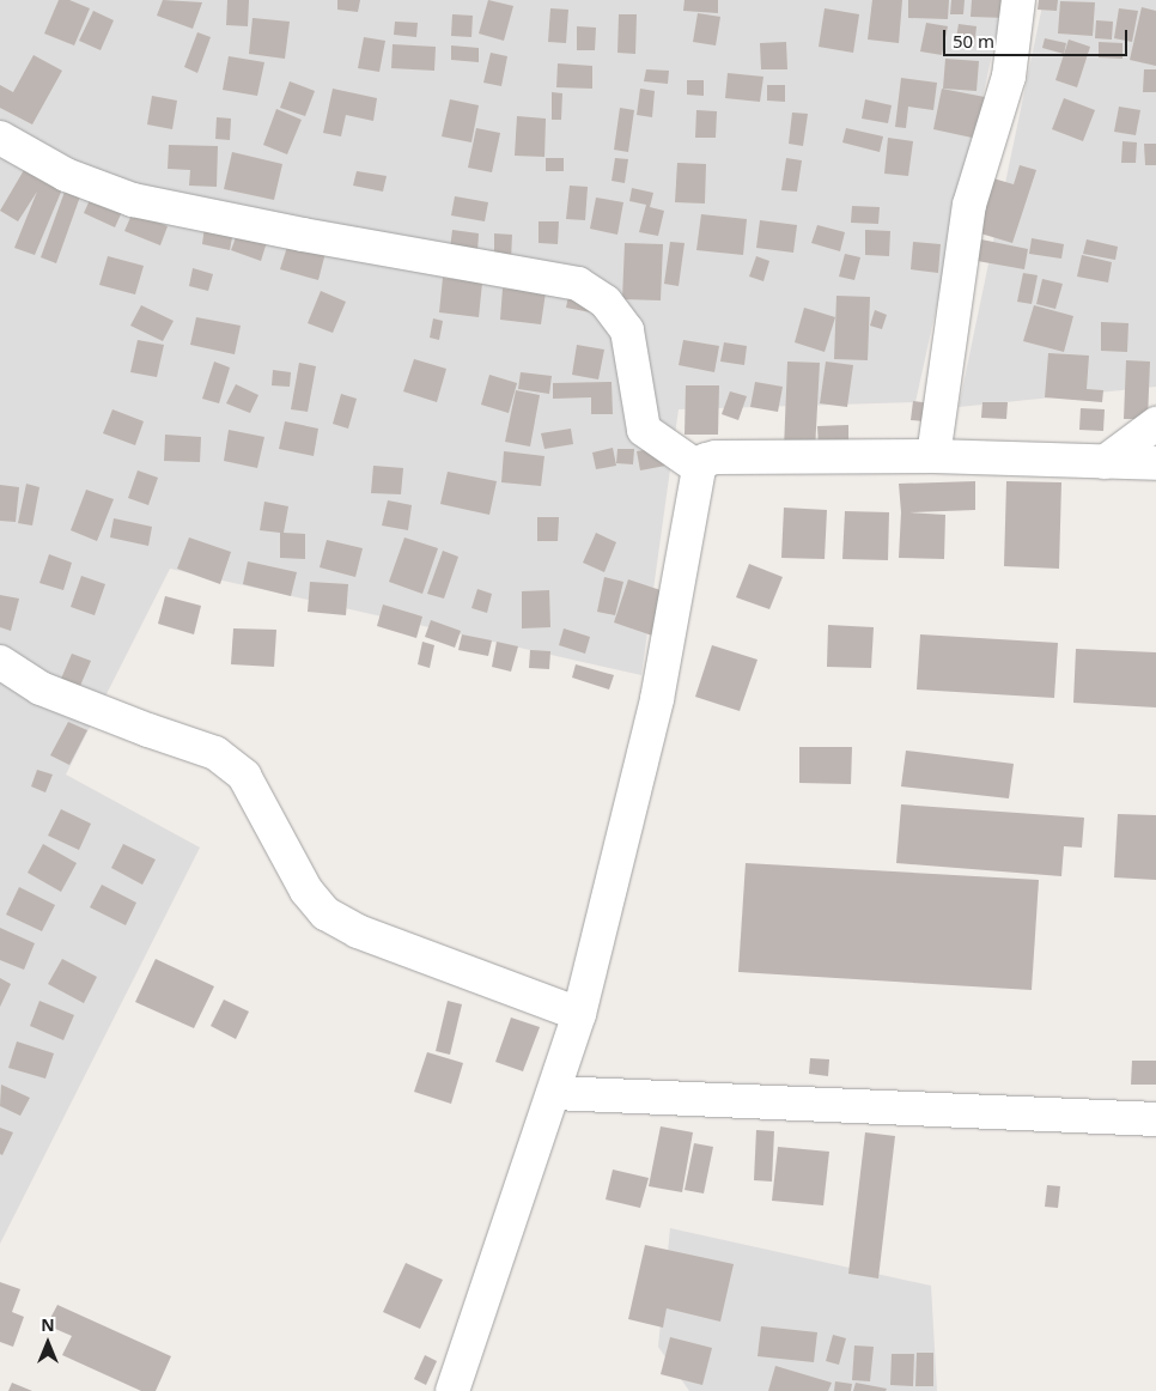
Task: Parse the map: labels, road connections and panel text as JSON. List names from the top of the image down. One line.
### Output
{"scale_bar":"50 m","north":"top"}
